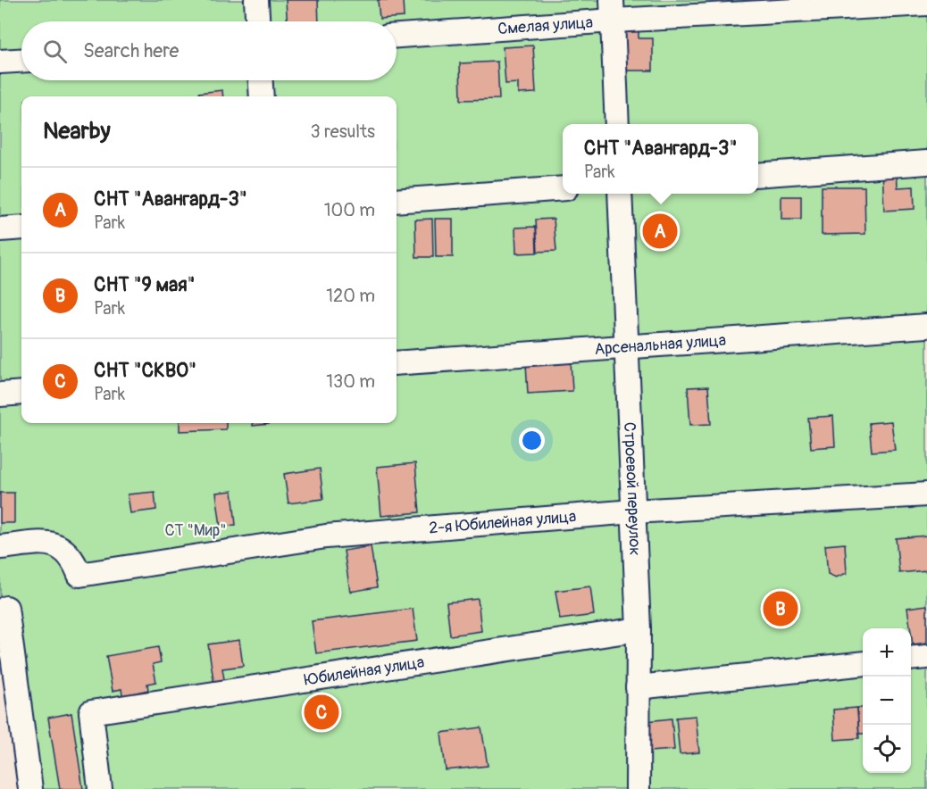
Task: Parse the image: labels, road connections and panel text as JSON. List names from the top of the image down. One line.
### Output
{"streets":{"lane":["Смелая улица","Арсенальная улица","Строевой переулок","2-я Юбилейная улица","Юбилейная улица"]},"crossings":[["Арсенальная улица","Строевой переулок"],["Строевой переулок","2-я Юбилейная улица"],["Строевой переулок","Юбилейная улица"]],"parks":["СТ \"Мир\""],"page":{"search":"Search here","heading":["Nearby","3 results"],"popup":["СНТ \"Авангард-3\"","Park"],"list":[{"mark":"A","name":"СНТ \"Авангард-3\"","note":"Park","value":"100 m"},{"mark":"B","name":"СНТ \"9 мая\"","note":"Park","value":"120 m"},{"mark":"C","name":"СНТ \"СКВО\"","note":"Park","value":"130 m"}],"pins":["A","B","C"],"map_buttons":["+","−"]}}
